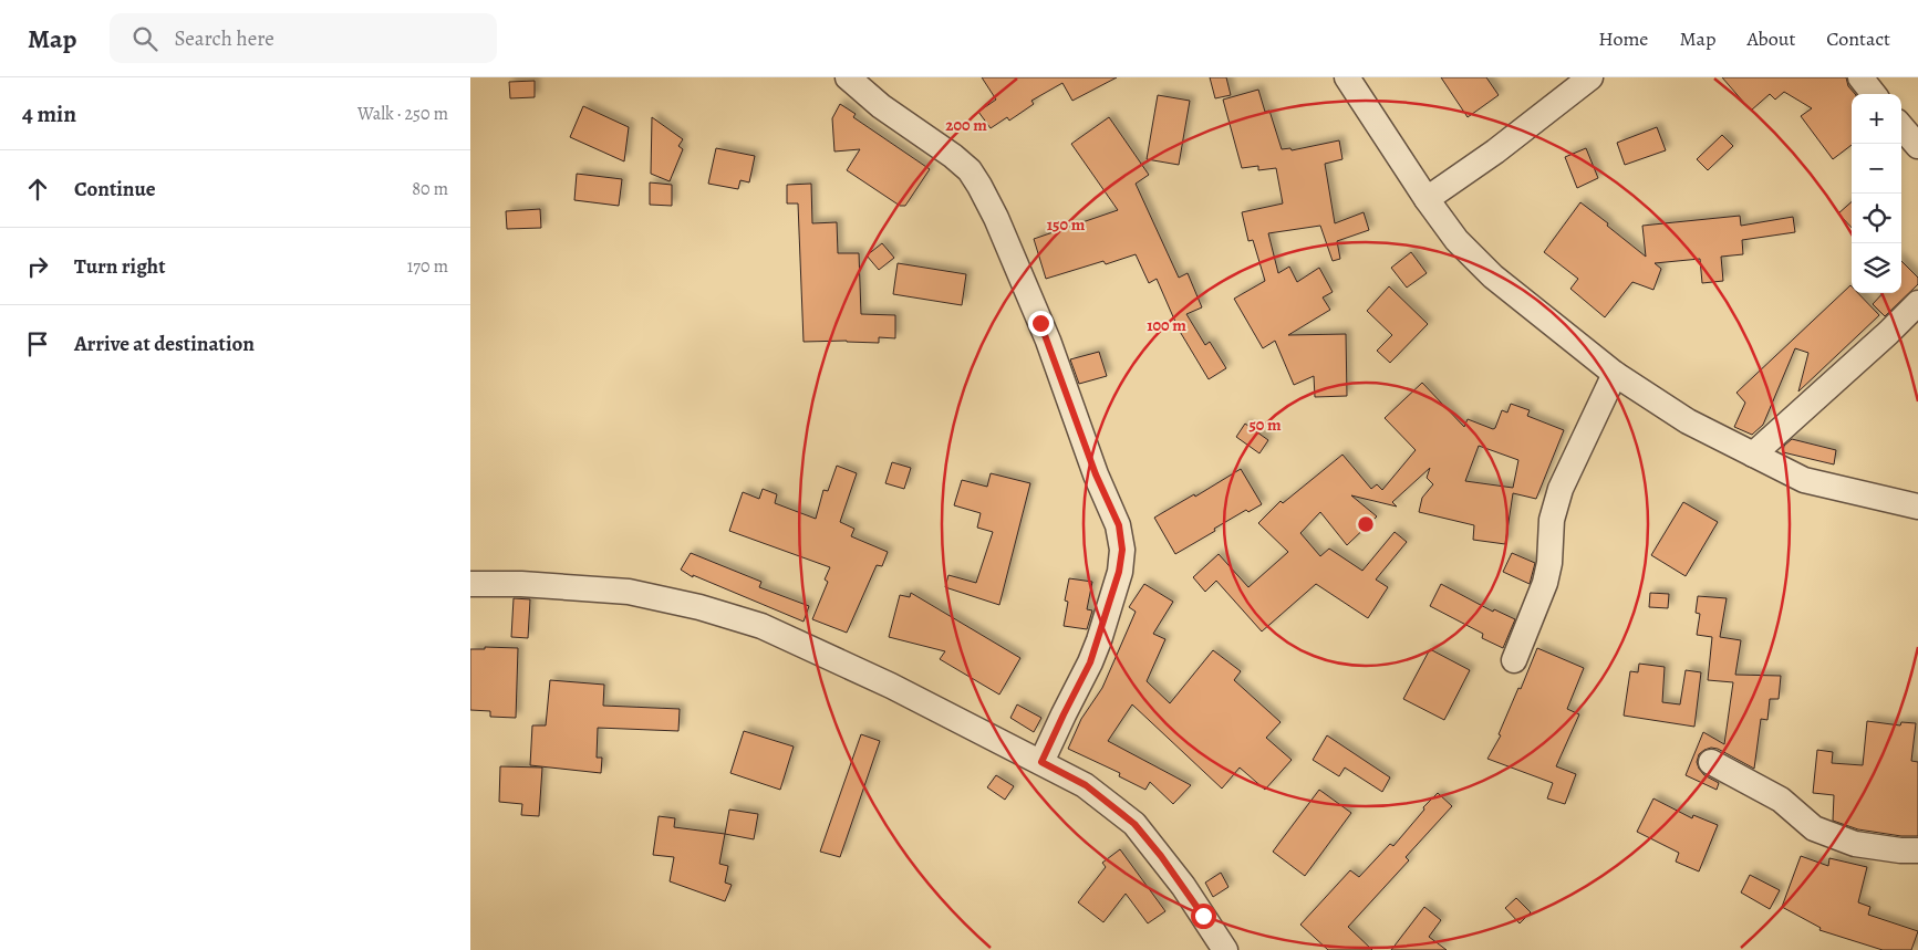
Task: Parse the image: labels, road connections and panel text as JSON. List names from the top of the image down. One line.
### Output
{"page":{"header":"Map","search":"Search here","nav":["Home","Map","About","Contact"],"heading":["4 min","Walk · 250 m"],"map_buttons":["+","−"],"list":[["Continue","80 m"],["Turn right","170 m"],"Arrive at destination"]},"rings":["200 m","150 m","100 m","50 m"]}
